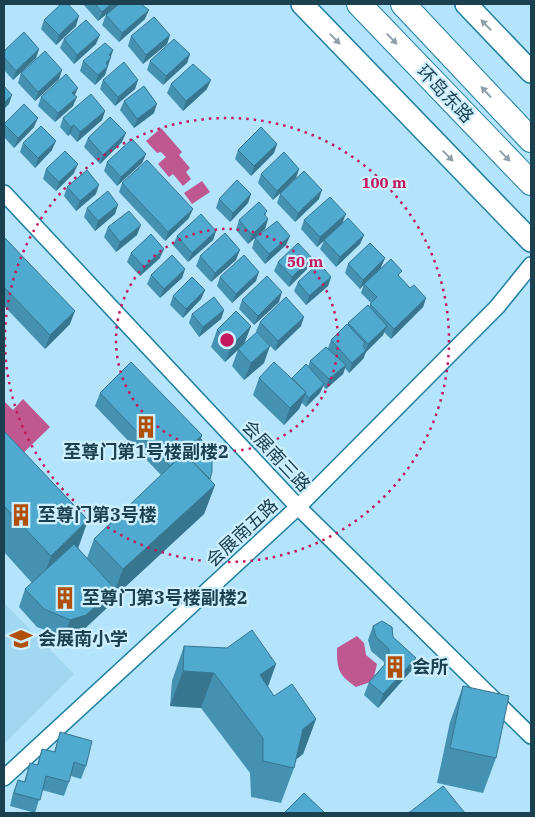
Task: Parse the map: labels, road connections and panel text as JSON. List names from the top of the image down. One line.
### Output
{"streets":{"main road":["环岛东路"],"street":["会展南三路","会展南五路"]},"crossings":[["会展南三路","会展南五路"]],"places":{"building":["至尊门第1号楼副楼2","至尊门第3号楼","至尊门第3号楼副楼2","会所"],"school or university":["会展南小学"]},"rings":["100 m","50 m"]}
